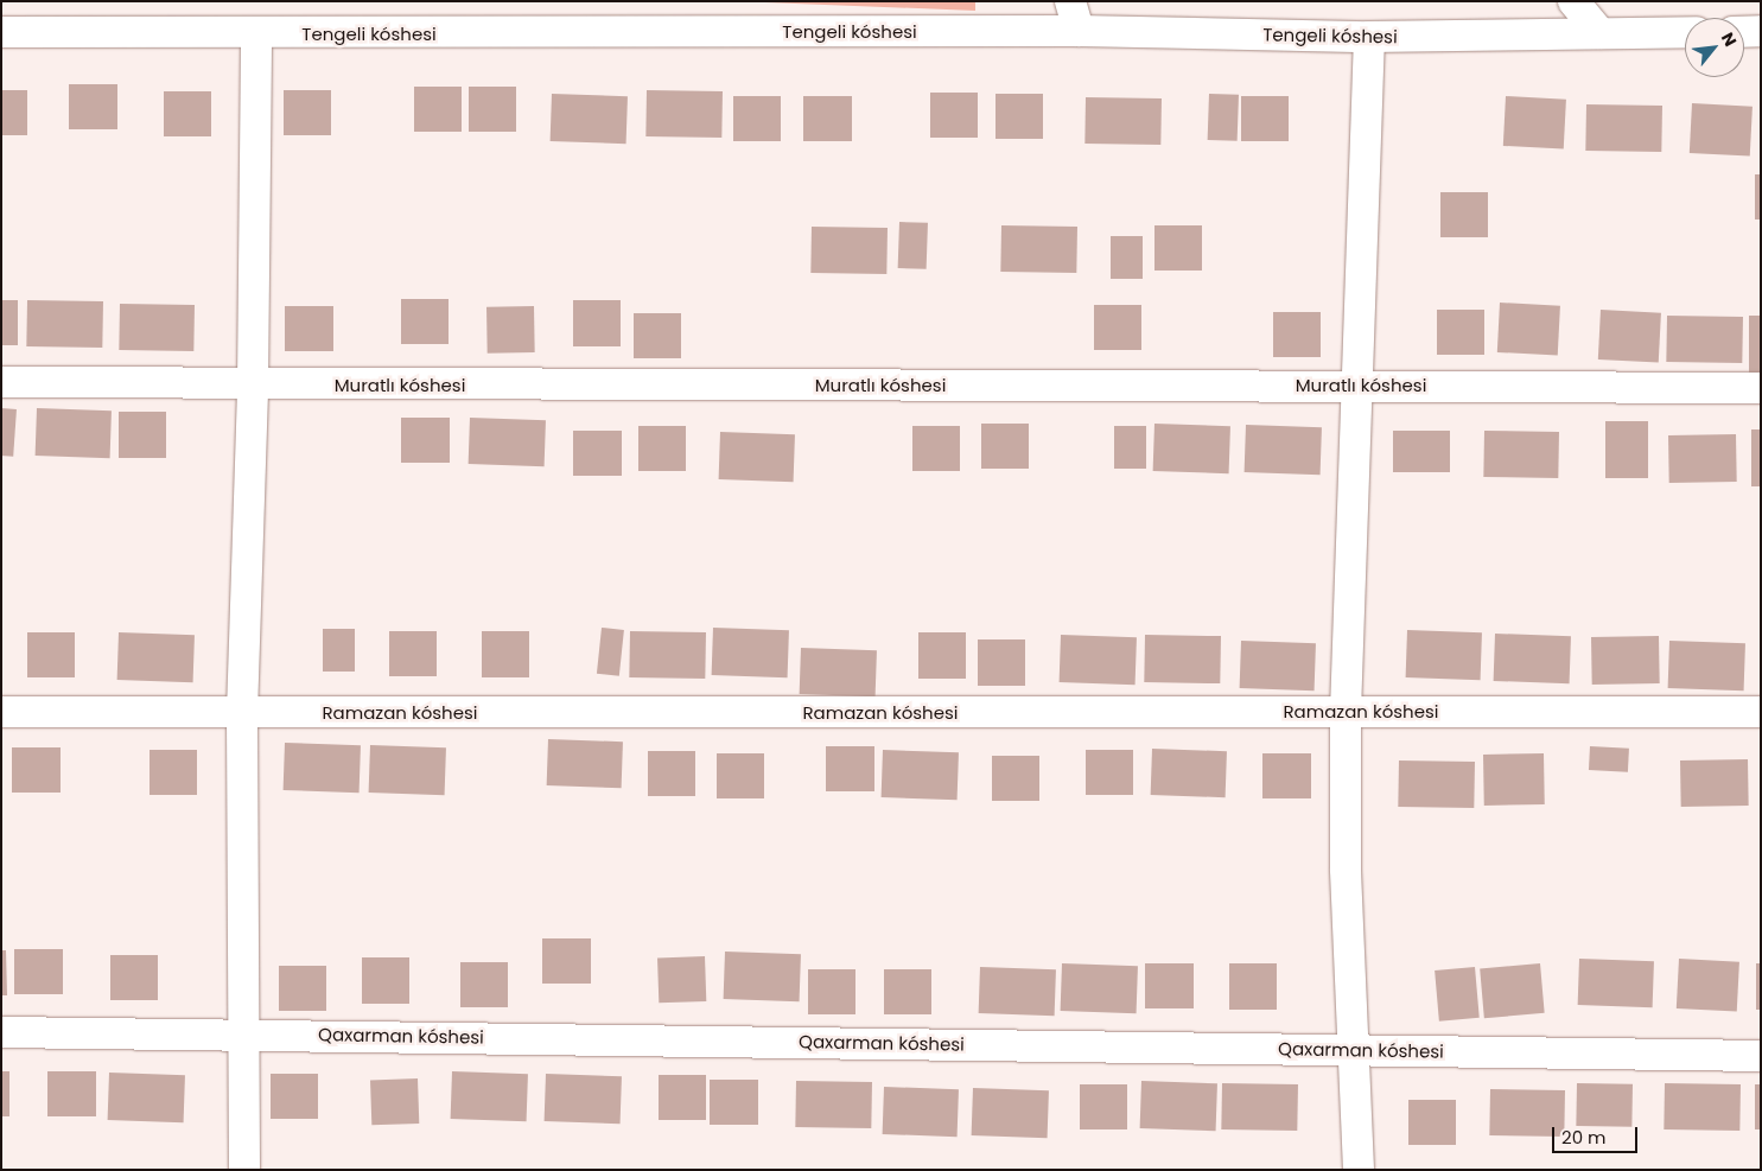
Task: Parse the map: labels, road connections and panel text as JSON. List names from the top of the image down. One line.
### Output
{"streets":{"street":["Tengeli kóshesi","Muratlı kóshesi","Ramazan kóshesi","Qaxarman kóshesi"]},"scale_bar":"20 m","north":"top right"}
